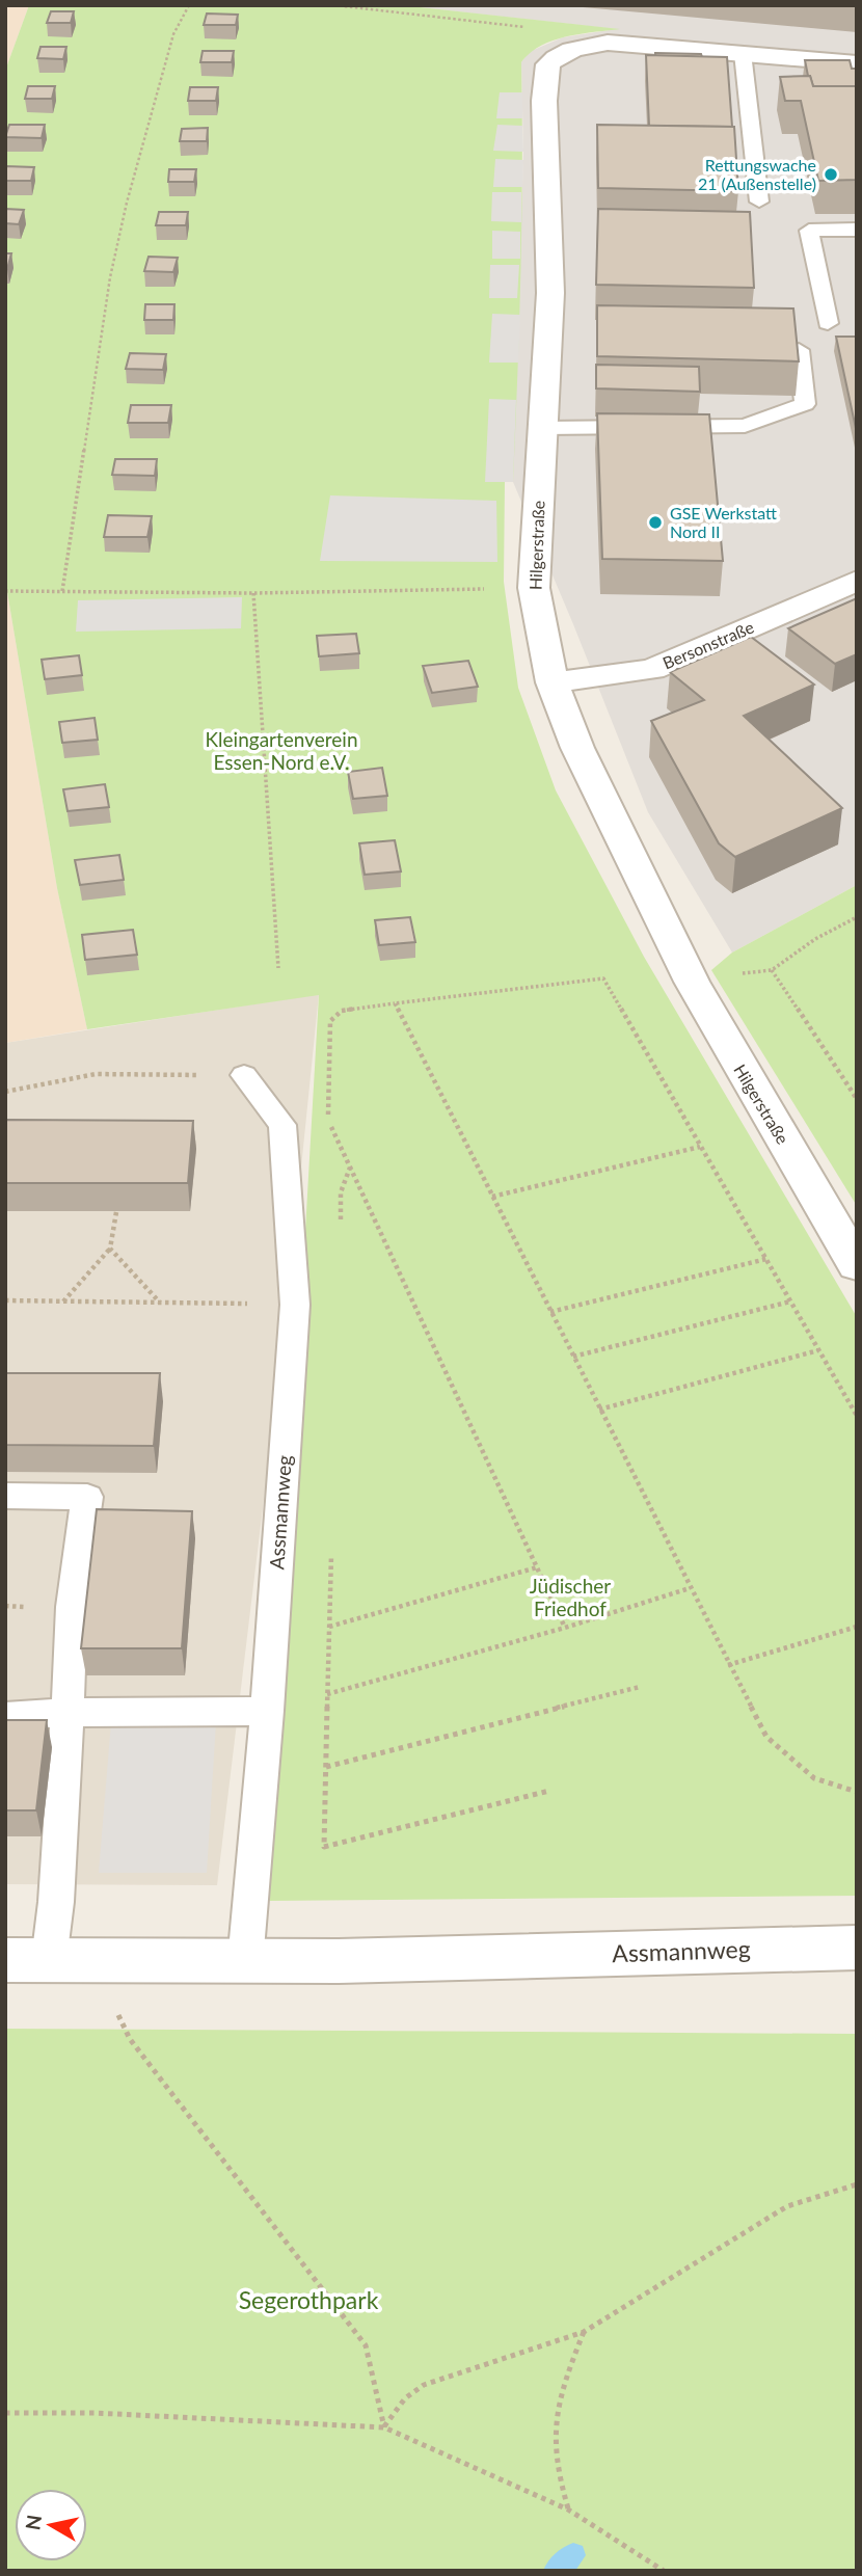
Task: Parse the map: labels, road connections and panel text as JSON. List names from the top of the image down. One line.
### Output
{"streets":{"street":["Hilgerstraße","Bersonstraße","Assmannweg"]},"crossings":[["Hilgerstraße","Bersonstraße"]],"parks":["Kleingartenverein Essen-Nord e.V.","Jüdischer Friedhof","Segerothpark"],"places":["Rettungswache 21 (Außenstelle)","GSE Werkstatt Nord II"],"north":"left"}
